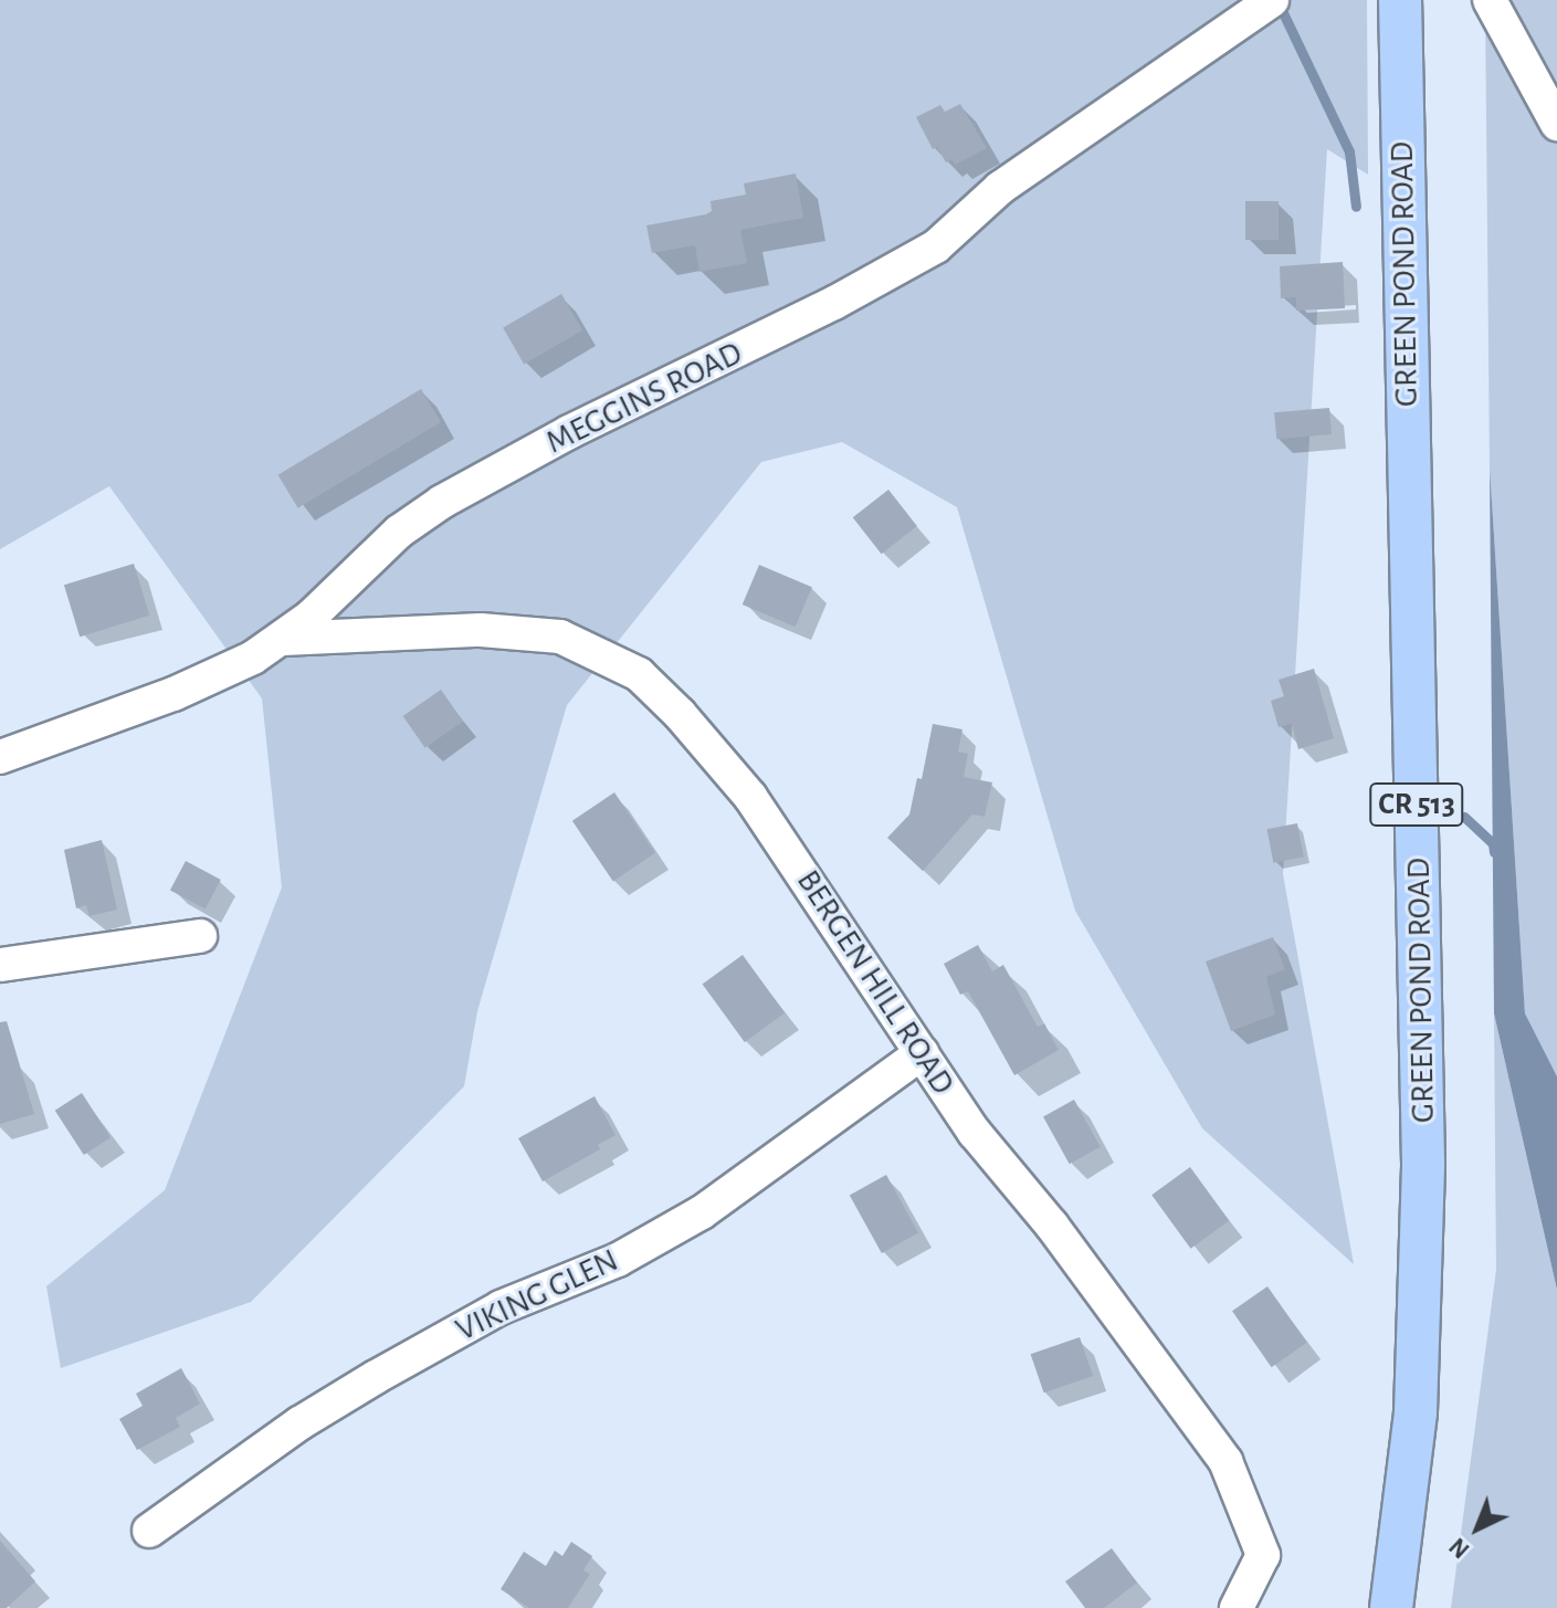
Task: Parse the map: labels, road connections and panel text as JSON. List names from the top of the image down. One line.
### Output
{"streets":{"main road":["GREEN POND ROAD","CR 513"],"street":["MEGGINS ROAD","BERGEN HILL ROAD","VIKING GLEN"]},"crossings":[["MEGGINS ROAD","BERGEN HILL ROAD"],["BERGEN HILL ROAD","VIKING GLEN"]],"north":"bottom left"}
